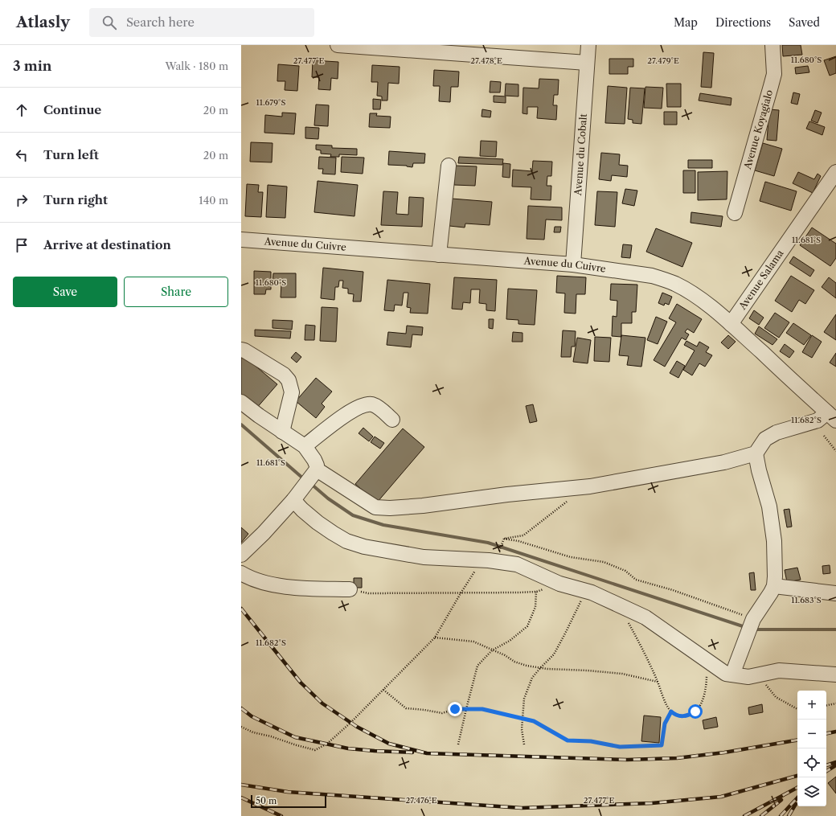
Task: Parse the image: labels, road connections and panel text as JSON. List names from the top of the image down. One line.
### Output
{"streets":{"street":["Avenue Koyagialo","Avenue du Cobalt","Avenue du Cuivre","Avenue Salama"]},"crossings":[["Avenue du Cobalt","Avenue du Cuivre"],["Avenue du Cuivre","Avenue Salama"]],"scale_bar":"50 m","page":{"header":"Atlasly","search":"Search here","nav":["Map","Directions","Saved"],"heading":["3 min","Walk · 180 m"],"list":[["Continue","20 m"],["Turn left","20 m"],["Turn right","140 m"],"Arrive at destination"],"buttons":["Save","Share"],"map_buttons":["+","−"],"scale":"50 m"},"coordinates":["11.680°S","27.477°E","27.478°E","27.479°E","11.679°S","11.681°S","11.682°S","11.683°S","27.476°E"]}
